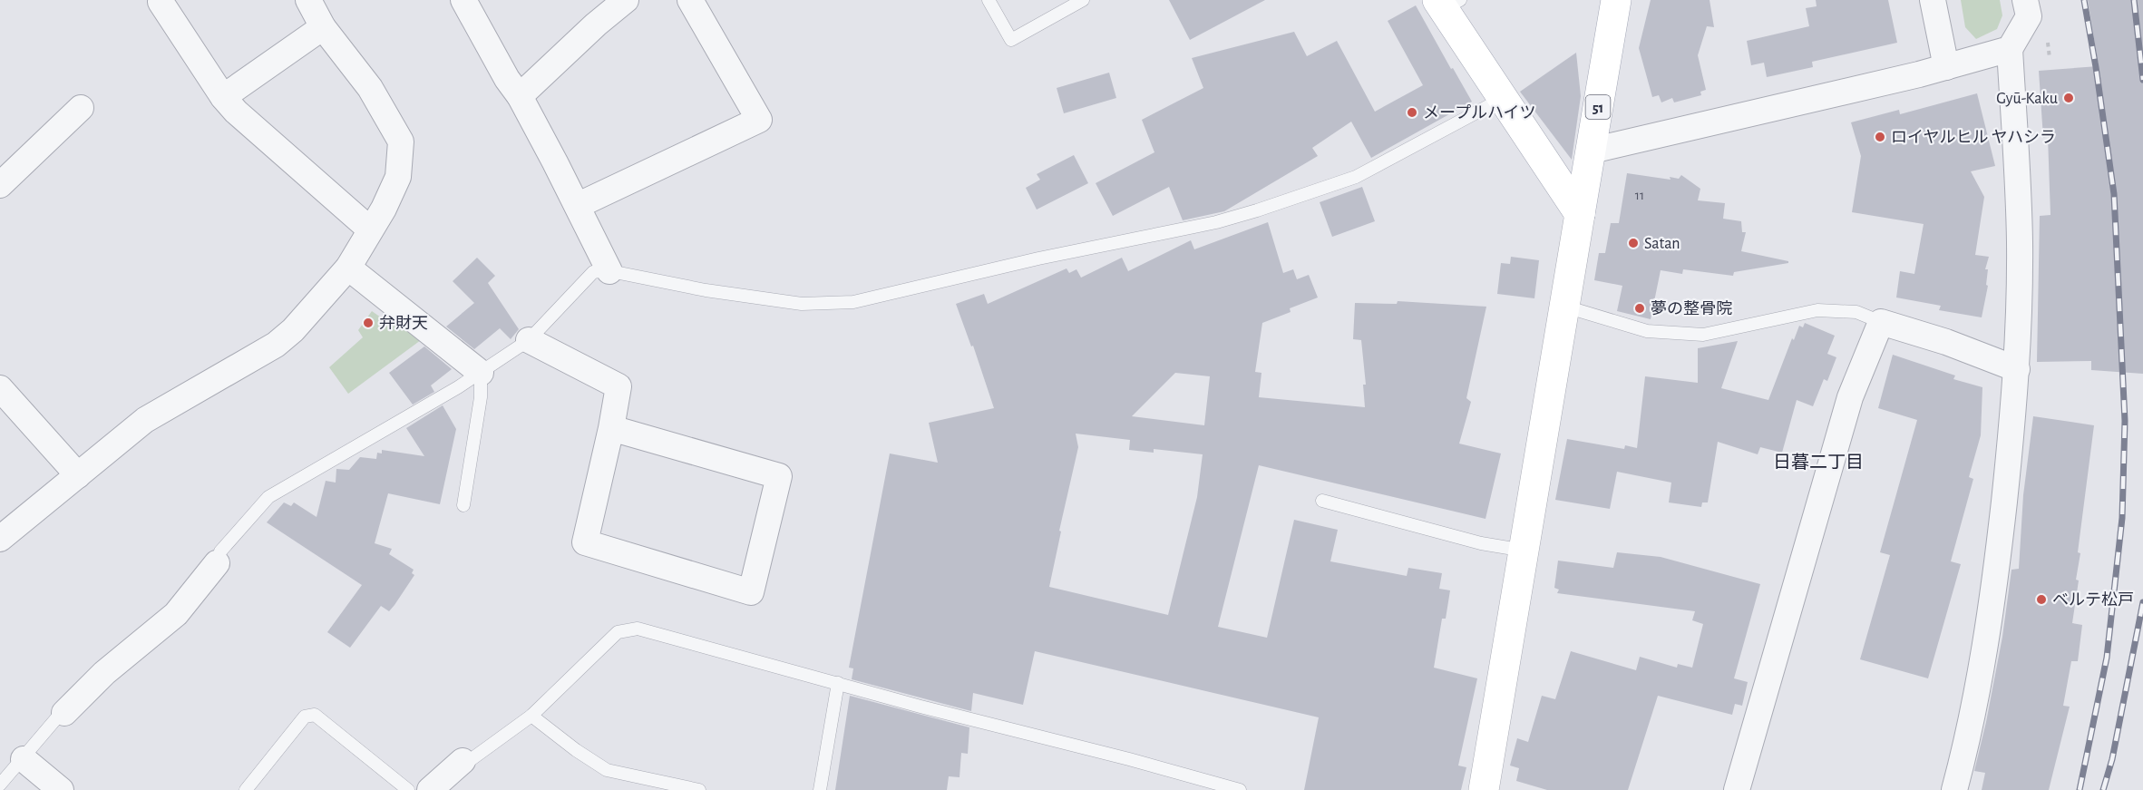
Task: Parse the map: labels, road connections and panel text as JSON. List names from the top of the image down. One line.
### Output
{"streets":{"street":["51"]},"districts":["日暮二丁目"],"places":["Gyū-Kaku","メープルハイツ","ロイヤルヒル ヤハシラ","Satan","夢の整骨院","弁財天","ベルテ松戸"],"house_numbers":["11"]}
